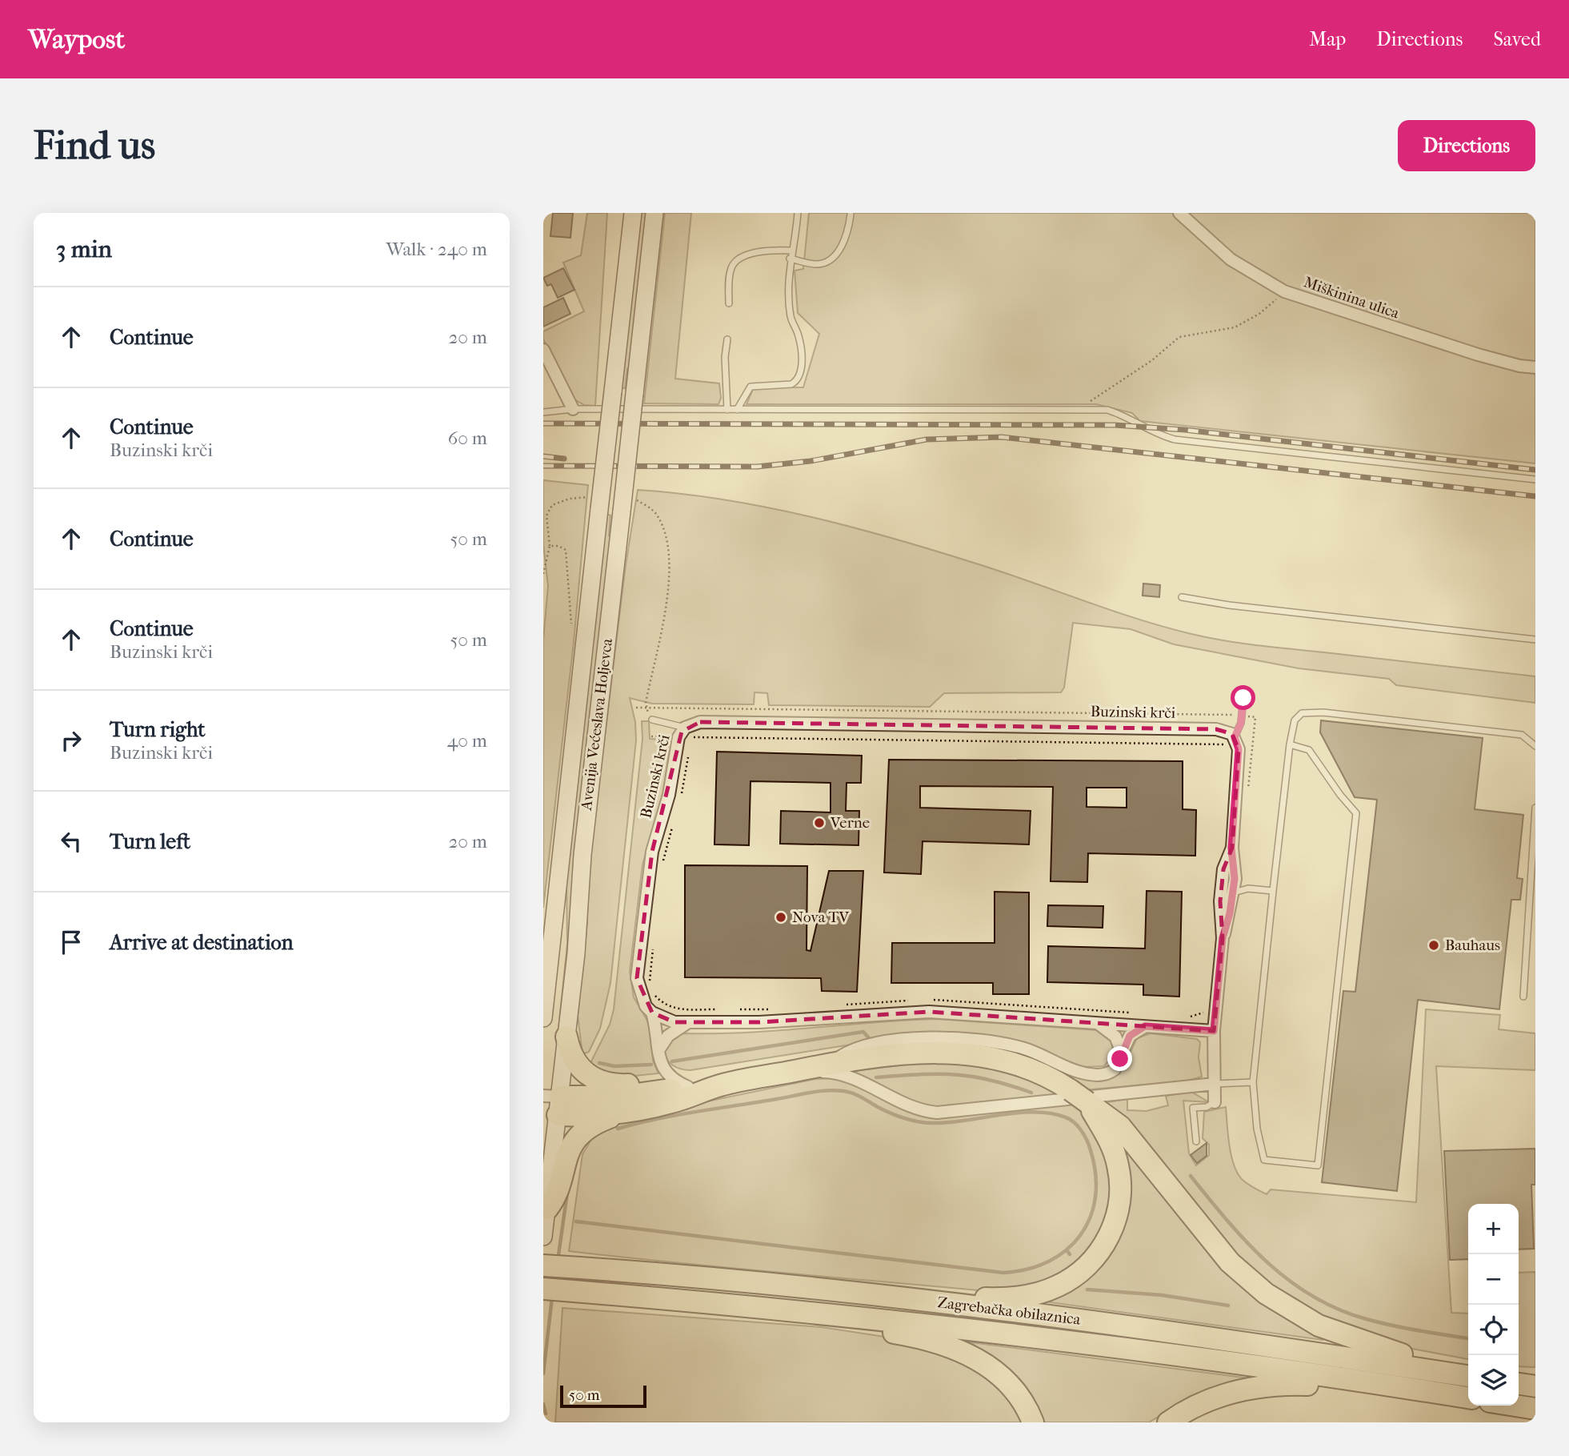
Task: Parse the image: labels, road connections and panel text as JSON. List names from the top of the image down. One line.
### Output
{"streets":{"highway":["Zagrebačka obilaznica"],"main road":["Avenija Većeslava Holjevca"],"street":["Miškinina ulica","Buzinski krči"]},"places":["Verne","Nova TV","Bauhaus"],"scale_bar":"50 m","page":{"header":"Waypost","nav":["Map","Directions","Saved"],"buttons":"Directions","title":"Find us","heading":["3 min","Walk · 240 m"],"list":[["Continue","20 m"],["Continue","Buzinski krči","60 m"],["Continue","50 m"],["Continue","Buzinski krči","50 m"],["Turn right","Buzinski krči","40 m"],["Turn left","20 m"],"Arrive at destination"],"map_buttons":["+","−"],"scale":"50 m"}}
